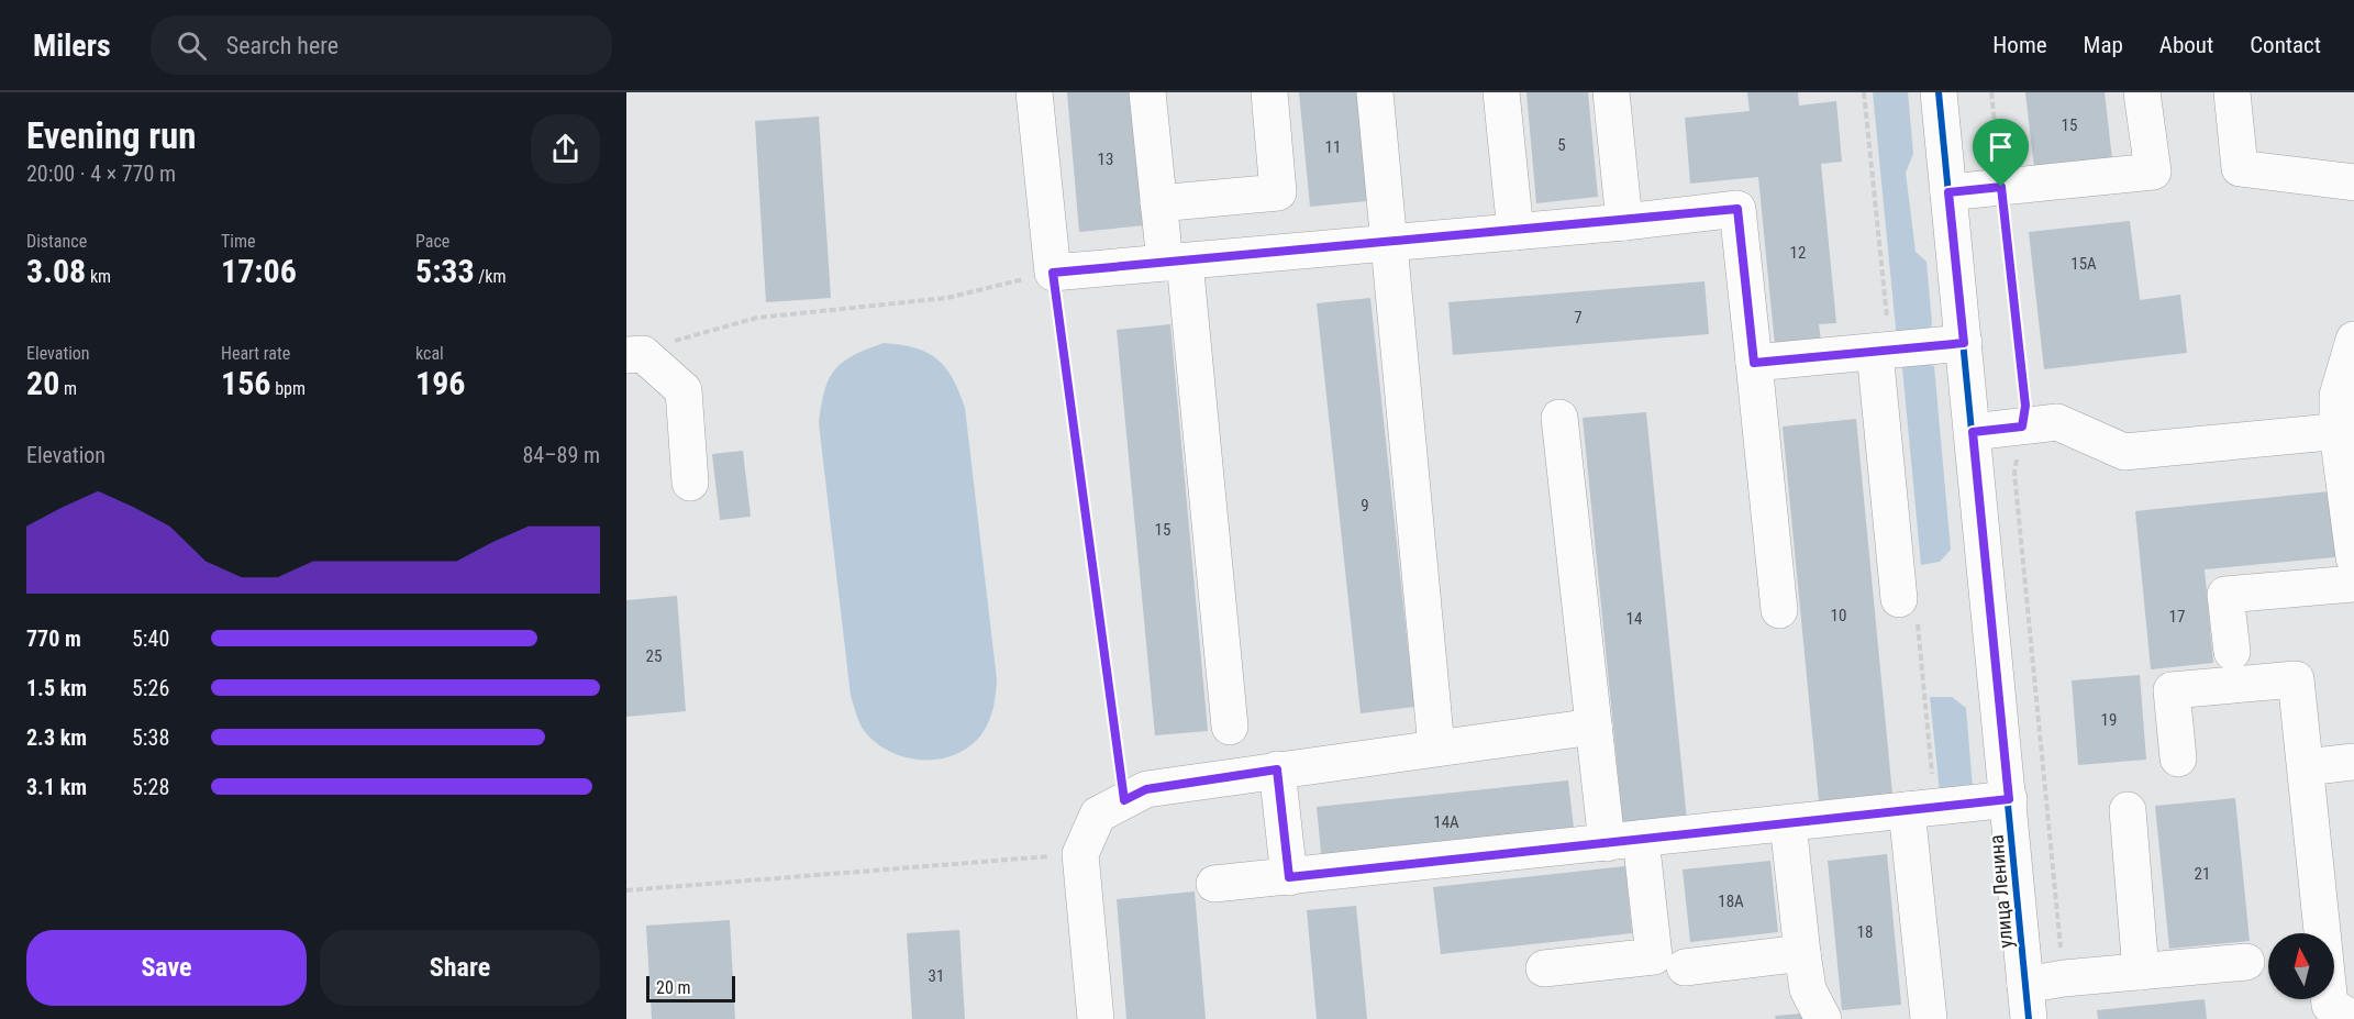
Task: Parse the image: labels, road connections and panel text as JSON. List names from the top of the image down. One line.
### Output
{"streets":{"street":["улица Ленина"]},"house_numbers":["15","5","11","13","12","15А","7","9","15","10","17","14","25","19","14А","21","18А","18","31"],"scale_bar":"20 m","north":"top","page":{"header":"Milers","search":"Search here","nav":["Home","Map","About","Contact"],"heading":["Evening run","20:00 · 4 × 770 m"],"stats":[["Distance","3.08 km"],["Time","17:06"],["Pace","5:33 /km"],["Elevation","20 m"],["Heart rate","156 bpm"],["kcal","196"]],"chart":["Elevation","84–89 m"],"list":[{"name":"770 m","note":"5:40"},{"name":"1.5 km","note":"5:26"},{"name":"2.3 km","note":"5:38"},{"name":"3.1 km","note":"5:28"}],"buttons":["Save","Share"],"scale":"20 m"}}
